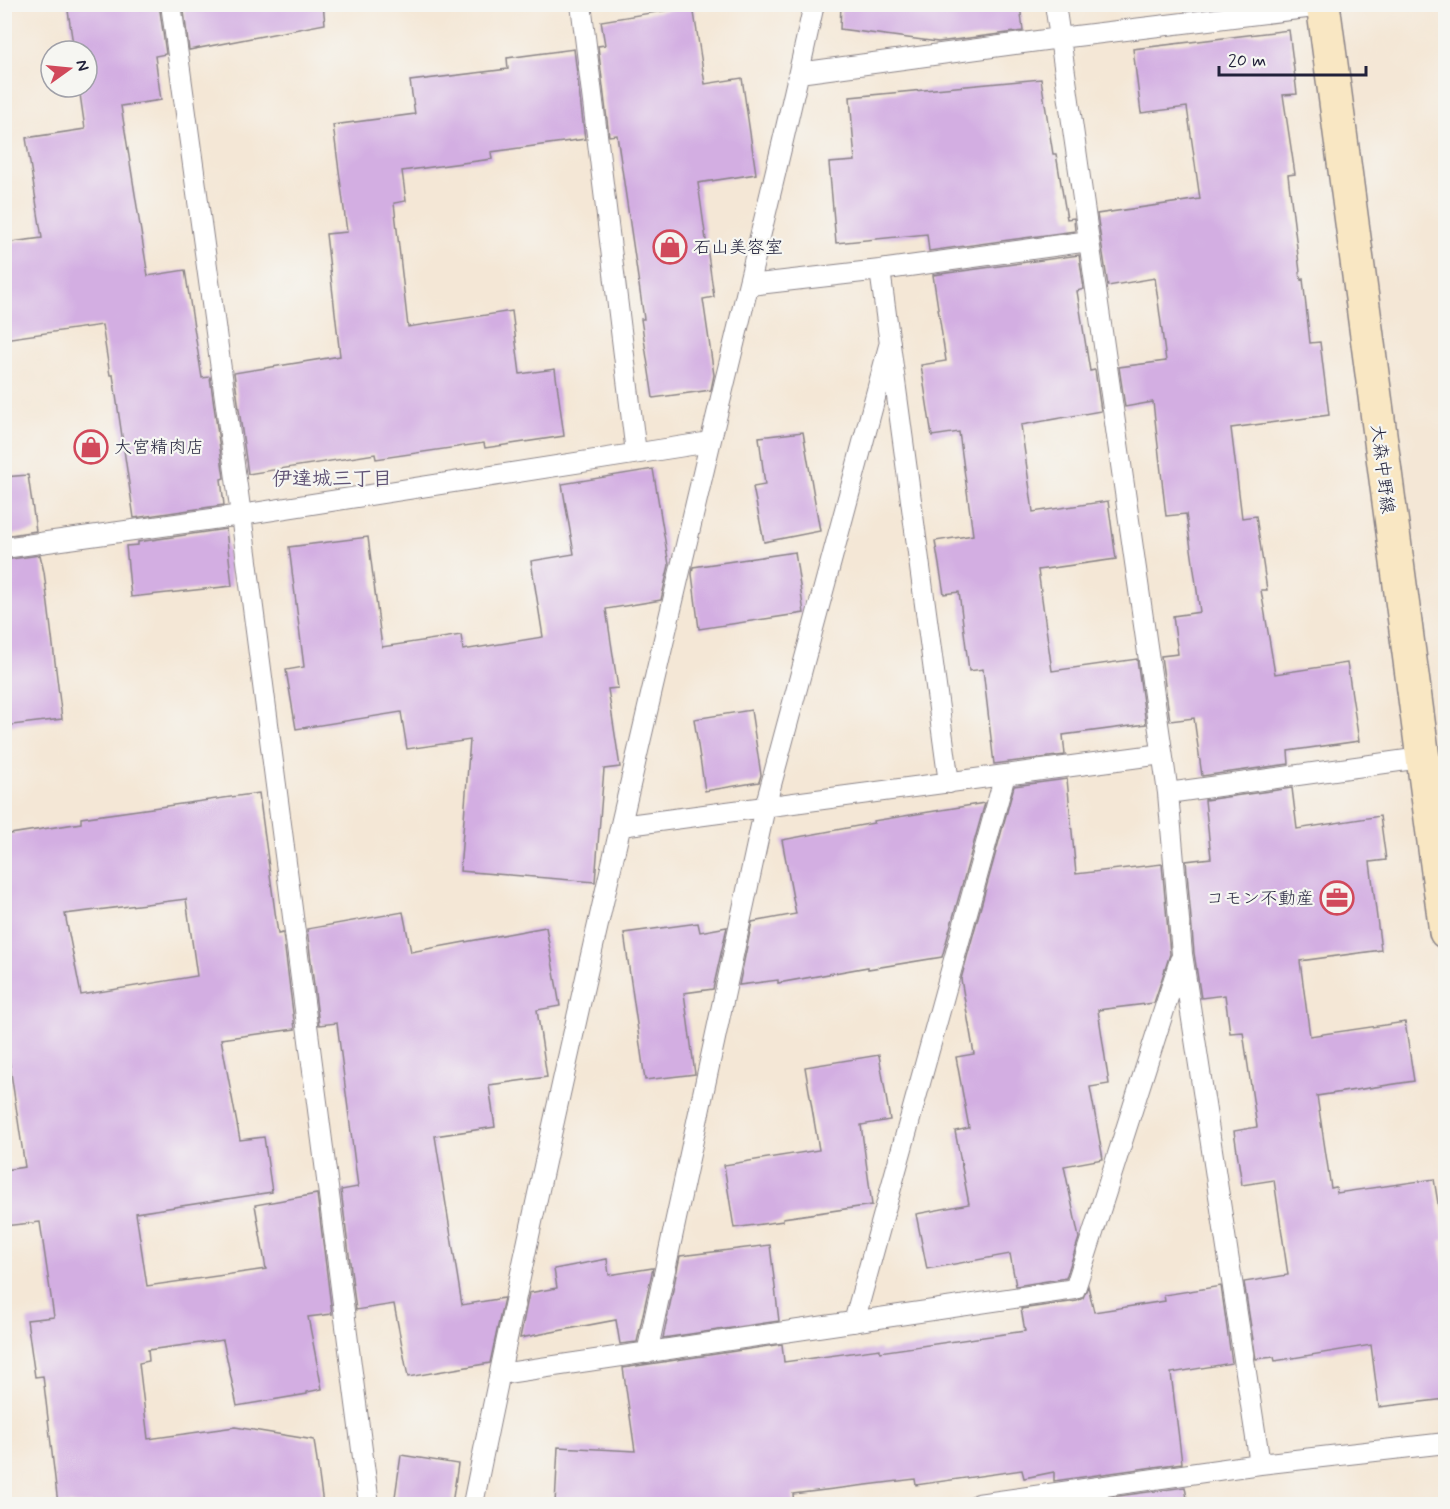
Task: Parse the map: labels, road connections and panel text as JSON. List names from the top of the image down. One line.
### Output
{"streets":{"main road":["大森中野線"]},"districts":["伊達城三丁目"],"places":{"shop":["石山美容室","大宮精肉店"],"office":["コモン不動産"]},"scale_bar":"20 m","north":"right"}
